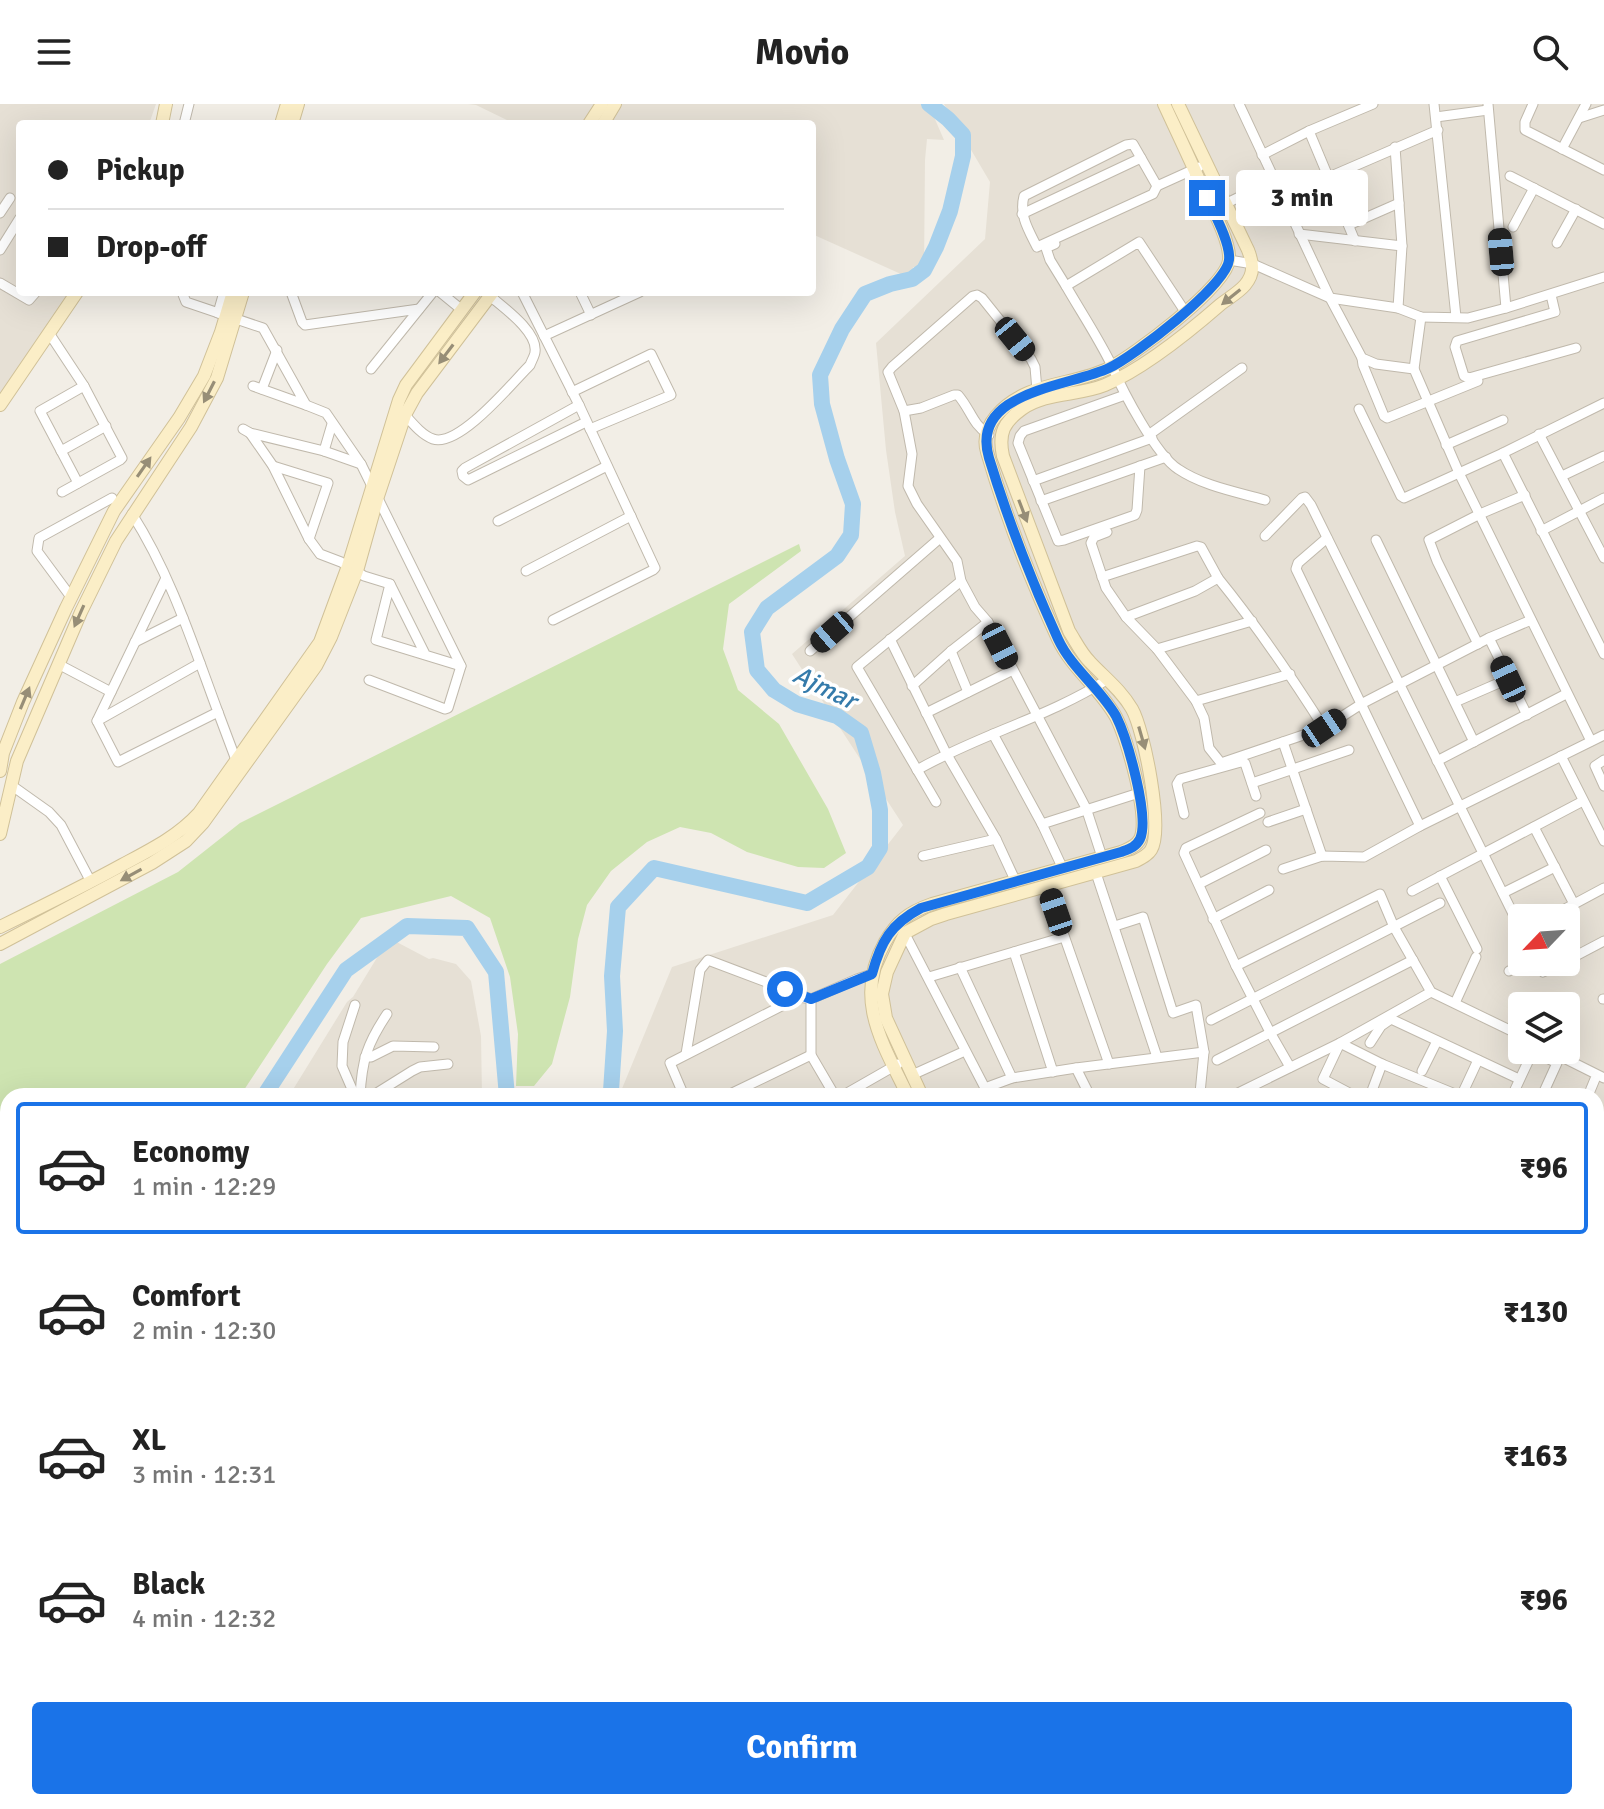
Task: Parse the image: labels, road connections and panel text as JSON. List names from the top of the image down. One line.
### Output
{"water":["Ajmar"],"north":"bottom left","page":{"header":"Movio","banner":["Pickup","Drop-off"],"bubble":"3 min","list":[{"name":"Economy","note":"1 min · 12:29","value":"₹96"},{"name":"Comfort","note":"2 min · 12:30","value":"₹130"},{"name":"XL","note":"3 min · 12:31","value":"₹163"},{"name":"Black","note":"4 min · 12:32","value":"₹96"}],"buttons":"Confirm"}}
